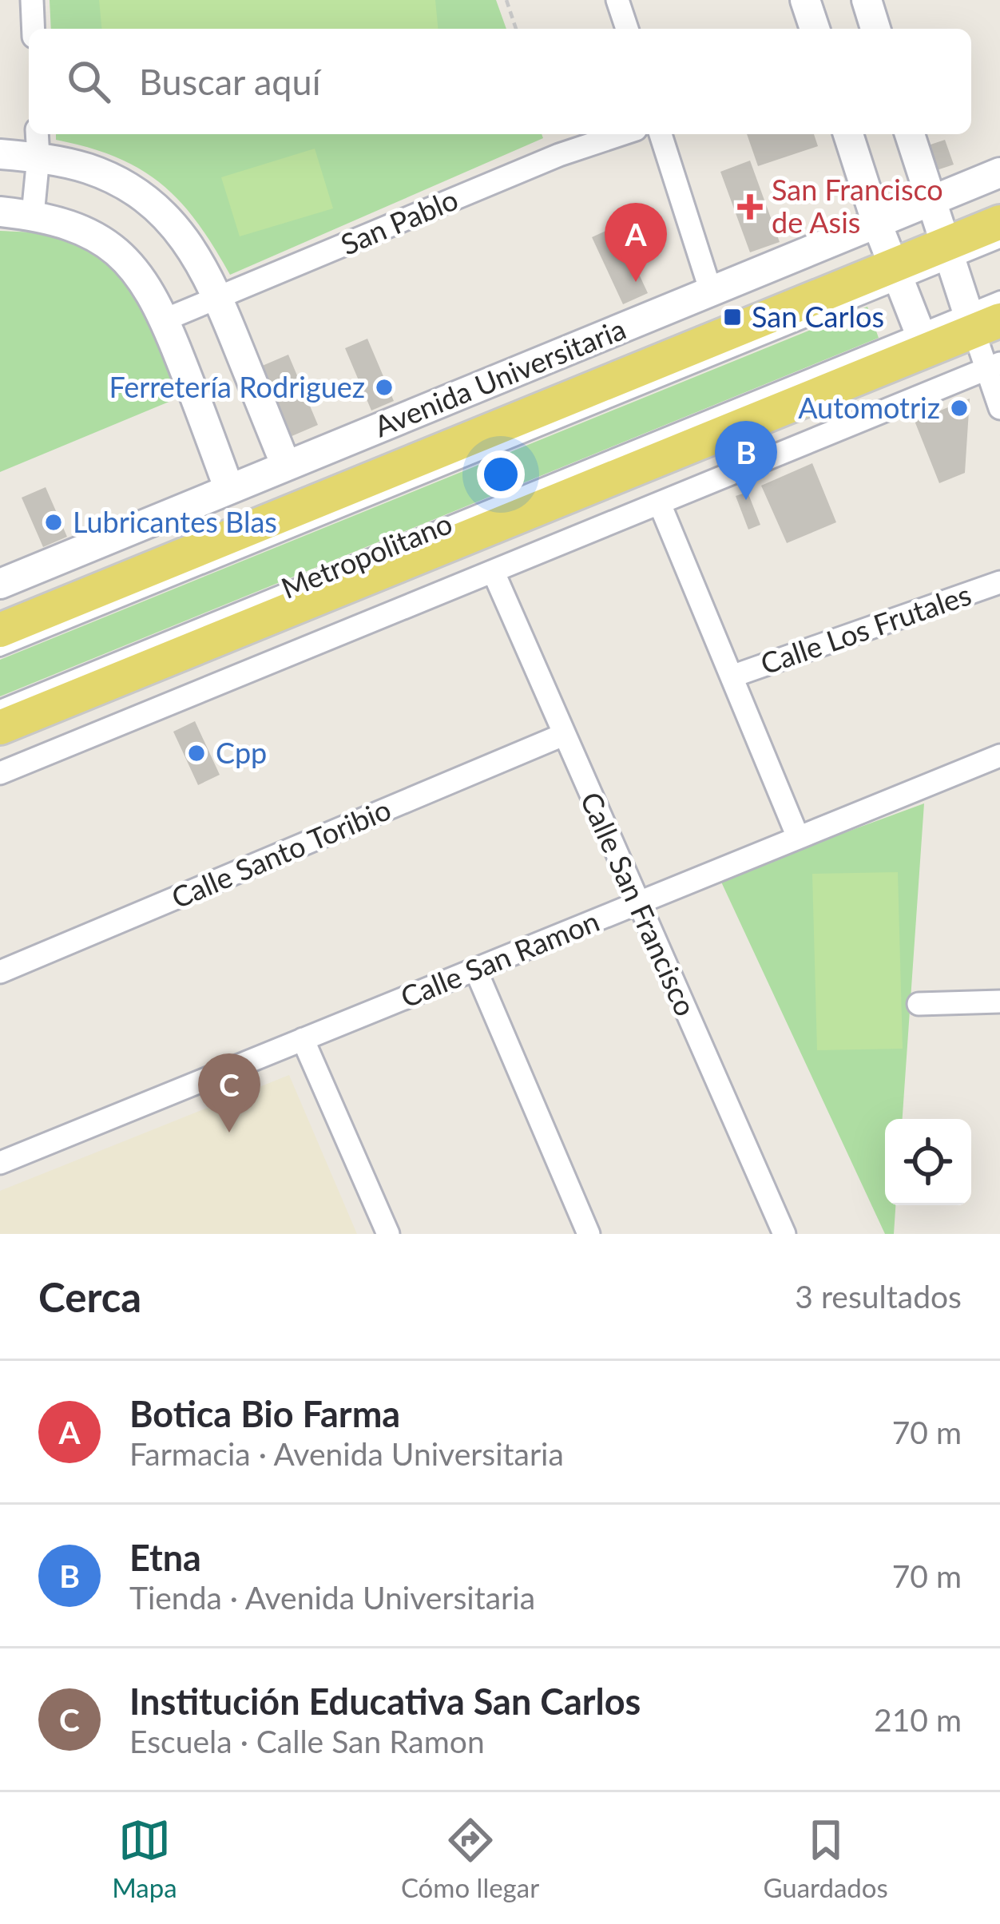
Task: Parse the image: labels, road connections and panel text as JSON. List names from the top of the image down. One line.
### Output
{"streets":{"main road":["Avenida Universitaria"],"street":["San Pablo","Calle Los Frutales","Calle Santo Toribio","Calle San Francisco","Calle San Ramon"],"lane":["Metropolitano"]},"crossings":[["Avenida Universitaria","Metropolitano"],["Calle Santo Toribio","Calle San Francisco"],["Calle San Francisco","Calle San Ramon"]],"places":{"health":["San Francisco de Asis"],"transit":["San Carlos"],"other":["Ferretería Rodriguez","Automotriz","Lubricantes Blas","Cpp"]},"page":{"search":"Buscar aquí","pins":["A","B","C"],"heading":["Cerca","3 resultados"],"list":[{"mark":"A","name":"Botica Bio Farma","note":"Farmacia · Avenida Universitaria","value":"70 m"},{"mark":"B","name":"Etna","note":"Tienda · Avenida Universitaria","value":"70 m"},{"mark":"C","name":"Institución Educativa San Carlos","note":"Escuela · Calle San Ramon","value":"210 m"}],"nav":["Mapa","Cómo llegar","Guardados"]}}
